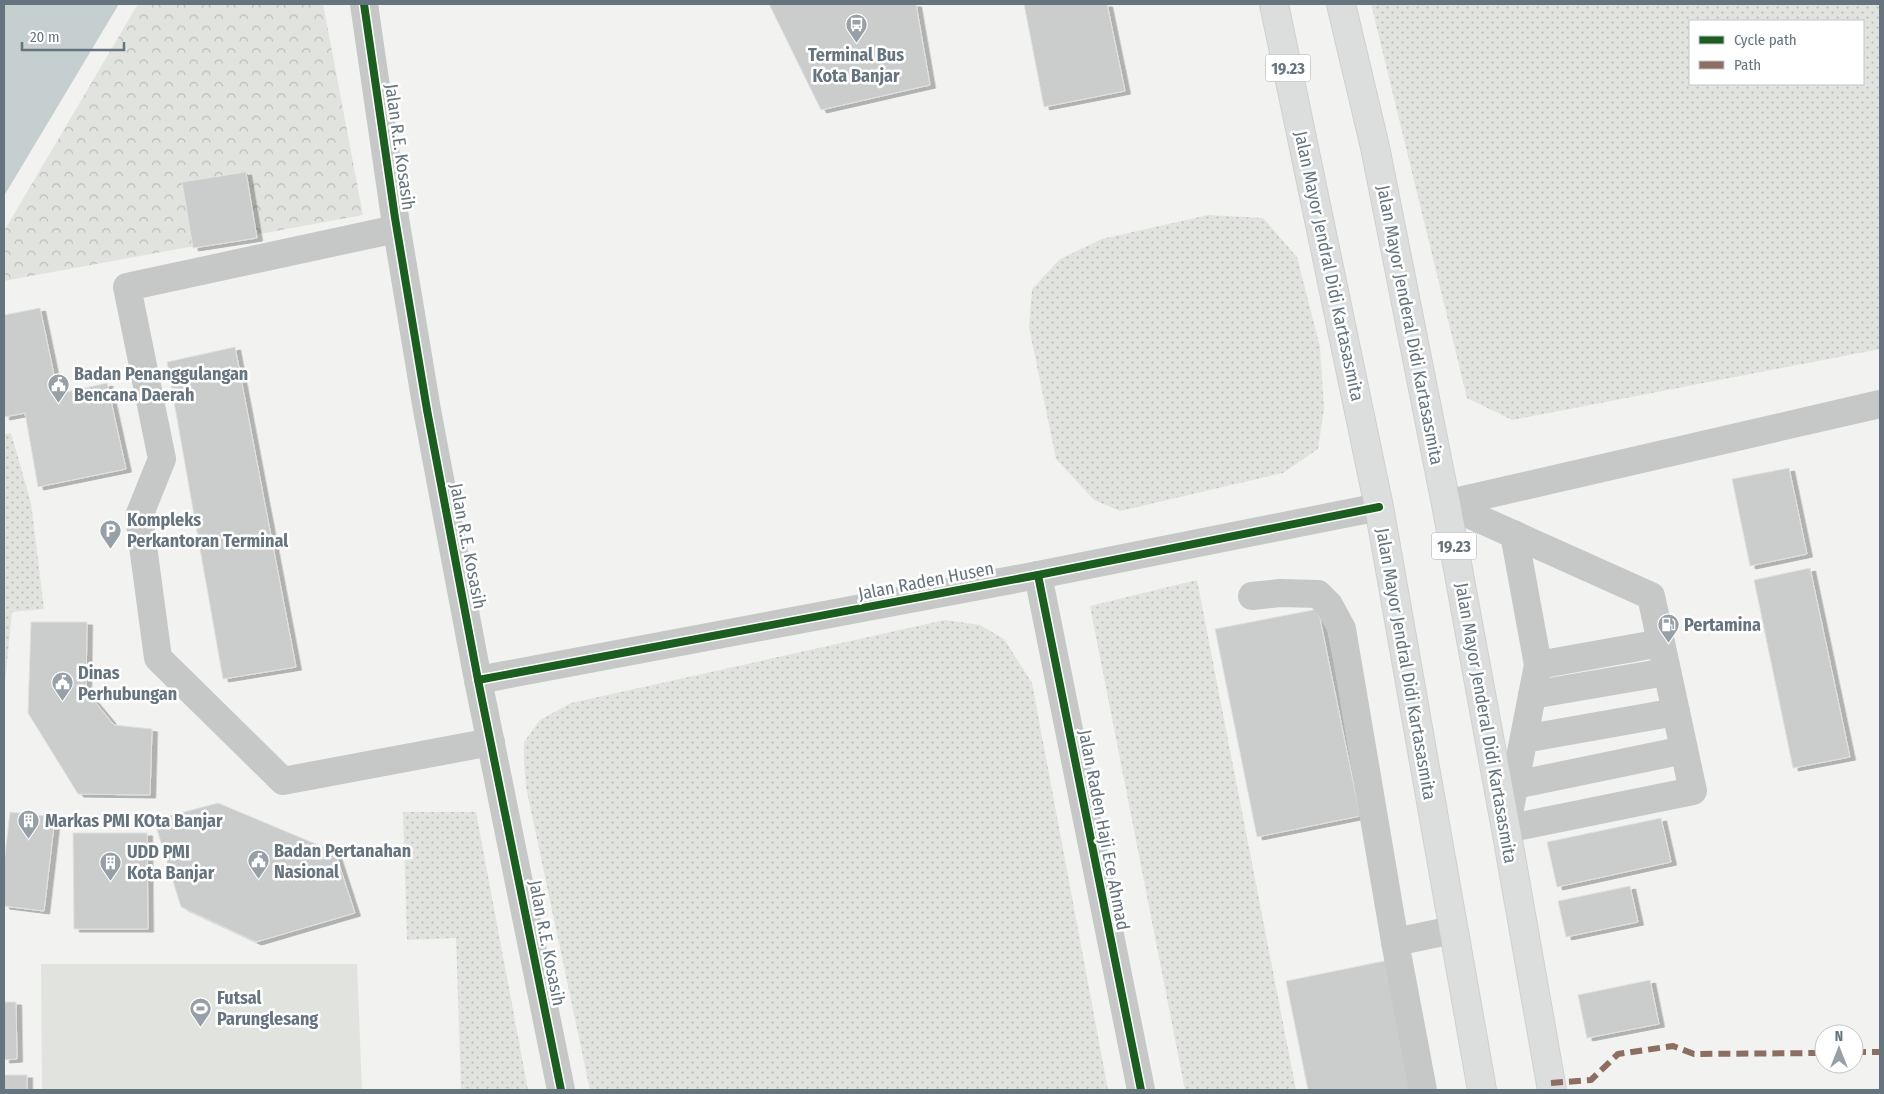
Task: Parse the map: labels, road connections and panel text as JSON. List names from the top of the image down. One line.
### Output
{"streets":{"main road":["19.23","Jalan Mayor Jendral Didi Kartasasmita","Jalan Mayor Jenderal Didi Kartasasmita"],"street":["Jalan R.E. Kosasih","Jalan Raden Husen","Jalan Raden Haji Ece Ahmad"]},"crossings":[["Jalan R.E. Kosasih","Jalan Raden Husen"],["Jalan Mayor Jendral Didi Kartasasmita","Jalan Raden Husen"],["Jalan Raden Husen","Jalan Raden Haji Ece Ahmad"]],"places":{"bus stop":["Terminal Bus Kota Banjar"],"public building":["Badan Penanggulangan Bencana Daerah","Dinas Perhubungan","Badan Pertanahan Nasional"],"parking":["Kompleks Perkantoran Terminal"],"fuel station":["Pertamina"],"building":["Markas PMI KOta Banjar","UDD PMI Kota Banjar"],"sports":["Futsal Parunglesang"]},"legend":["Cycle path","Path"],"scale_bar":"20 m","north":"top"}
